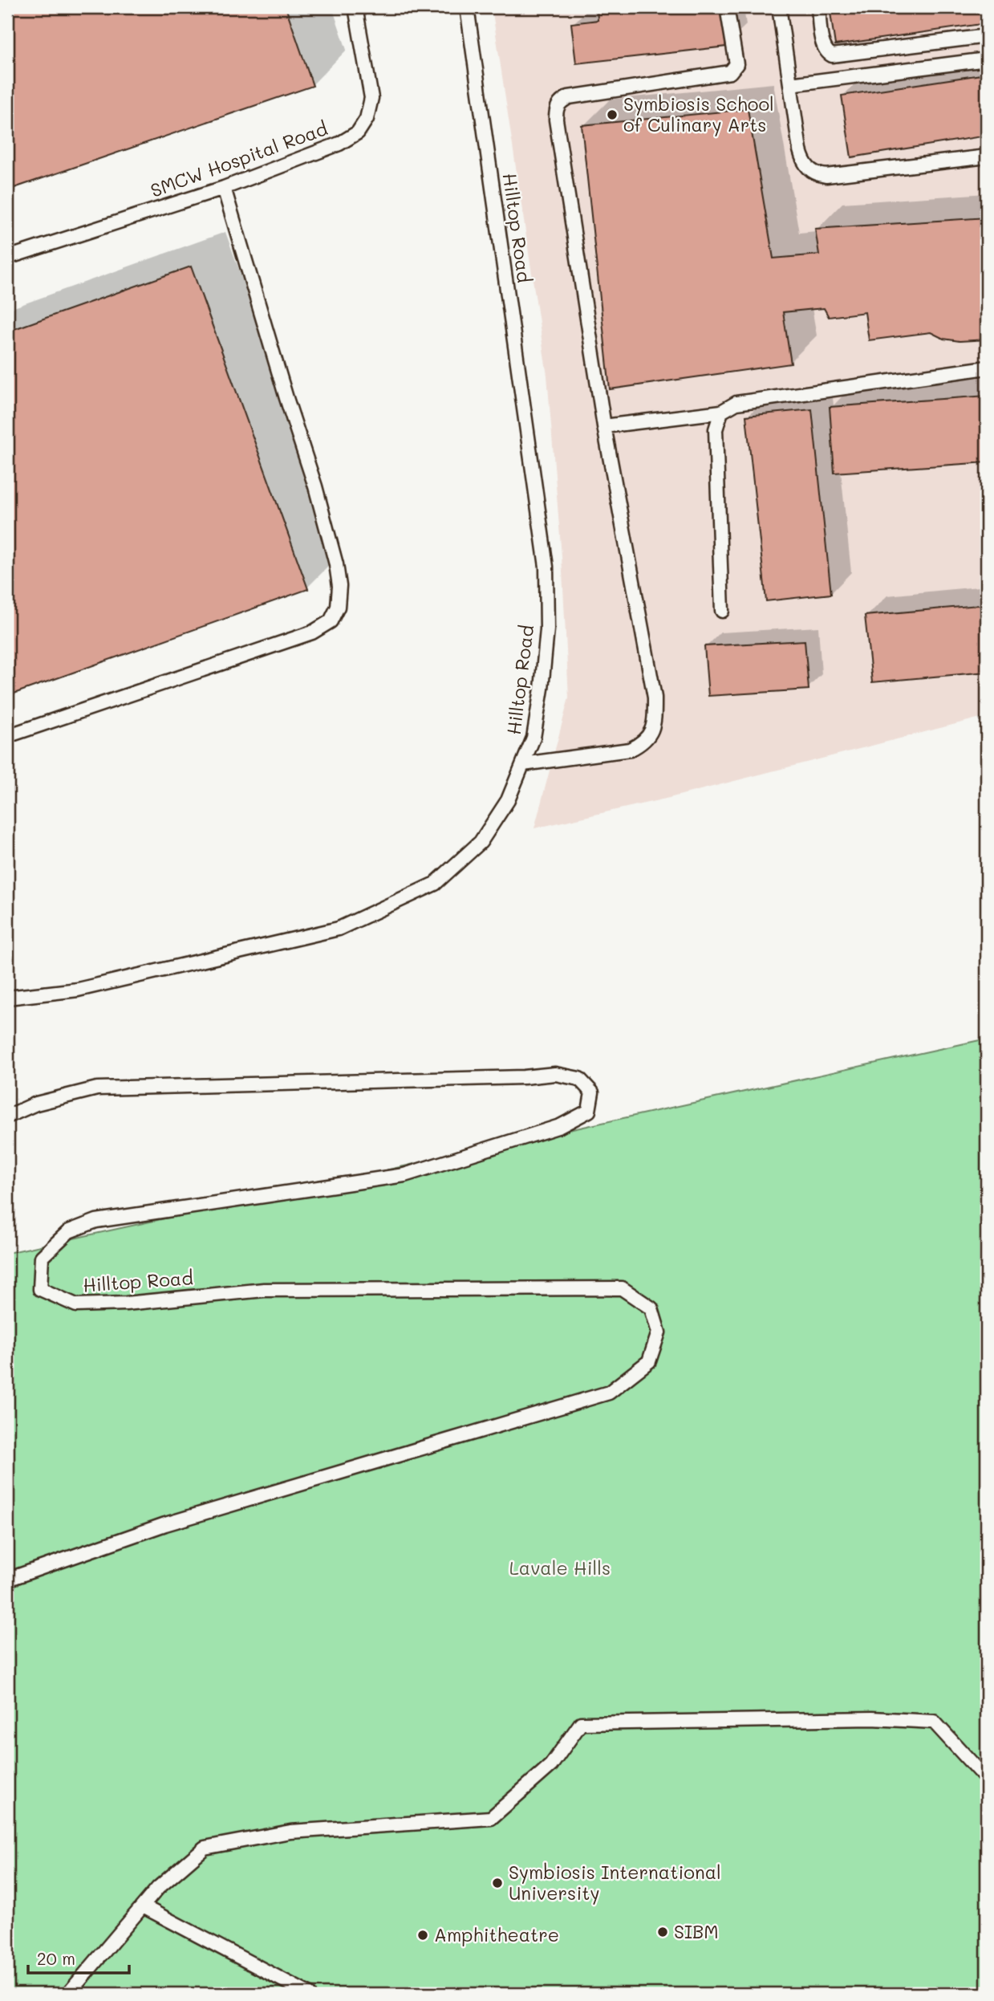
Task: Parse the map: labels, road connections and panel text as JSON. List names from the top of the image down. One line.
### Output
{"streets":{"lane":["SMCW Hospital Road","Hilltop Road"]},"parks":["Lavale Hills"],"places":["Symbiosis School of Culinary Arts","Symbiosis International University","SIBM","Amphitheatre"],"scale_bar":"20 m"}
